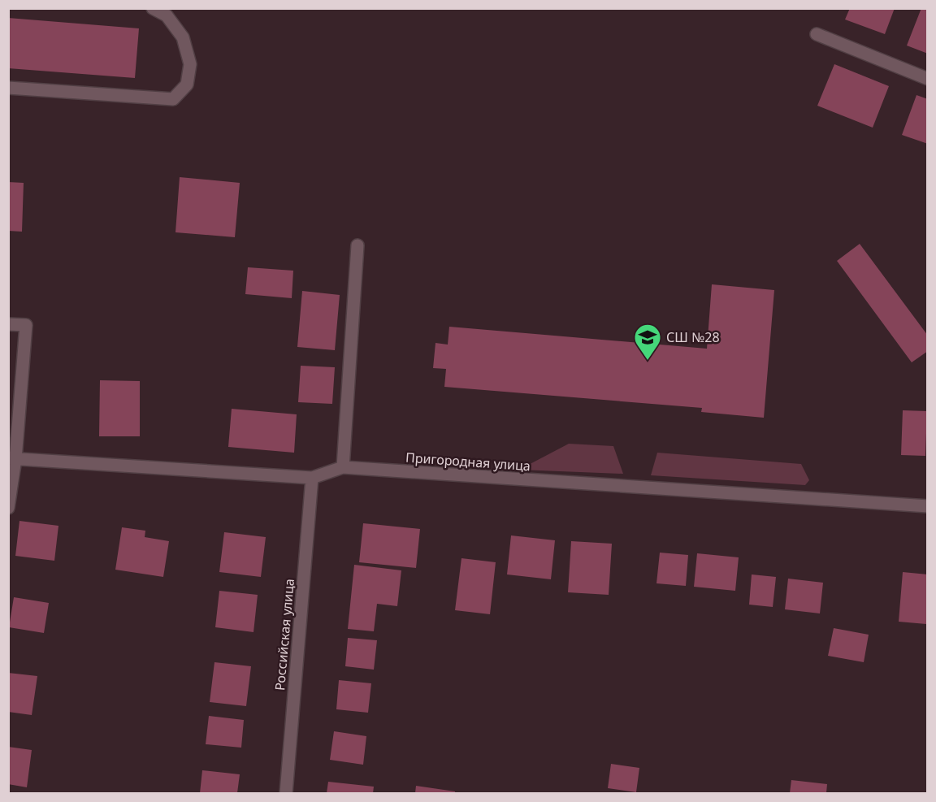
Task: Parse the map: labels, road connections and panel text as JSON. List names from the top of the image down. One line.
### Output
{"streets":{"street":["Пригородная улица","Российская улица"]},"crossings":[["Пригородная улица","Российская улица"]],"places":{"school or university":["СШ №28"]}}
